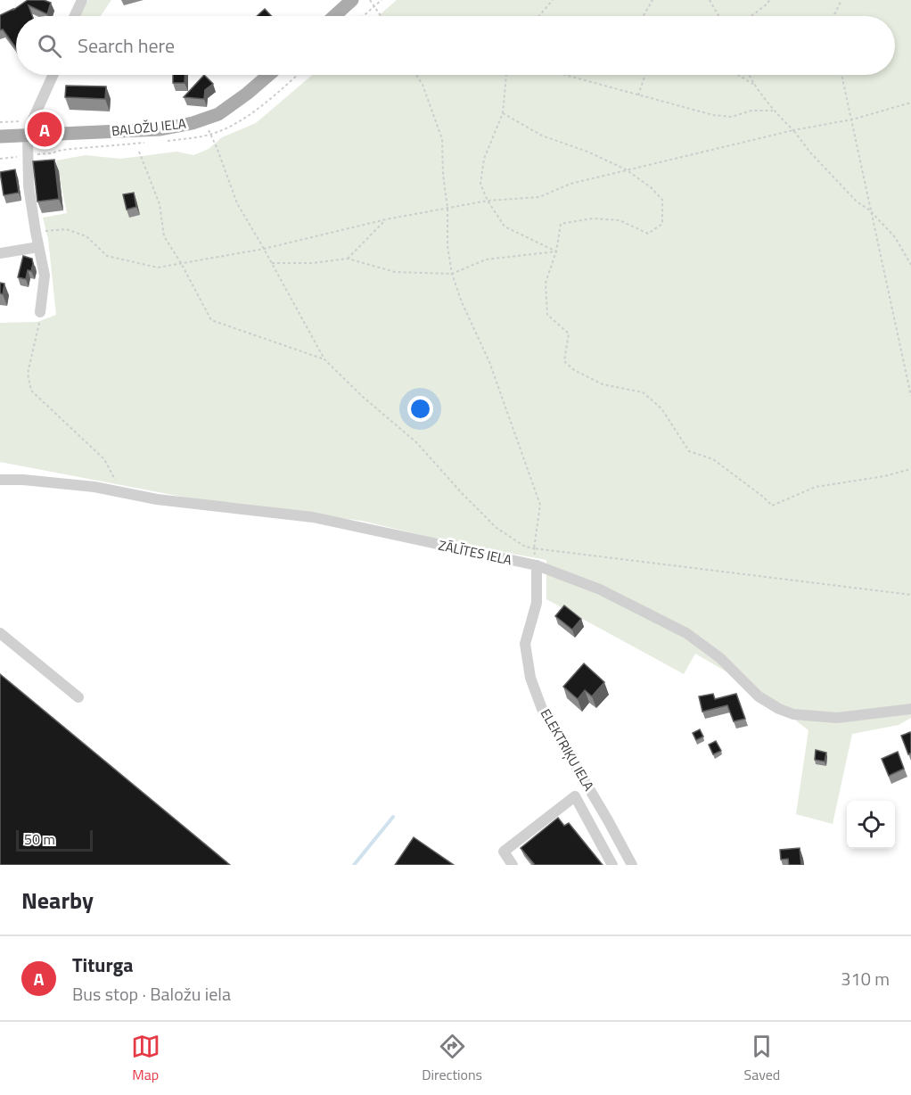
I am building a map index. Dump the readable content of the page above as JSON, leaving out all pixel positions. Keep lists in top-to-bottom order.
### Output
{
  "streets": {
    "main road": ["BALOŽU IELA"],
    "street": ["ZĀLĪTES IELA", "ELEKTRIĶU IELA"]
  },
  "crossings": [
    ["ZĀLĪTES IELA", "ELEKTRIĶU IELA"]
  ],
  "scale_bar": "50 m",
  "page": {
    "search": "Search here",
    "pins": "A",
    "scale": "50 m",
    "heading": "Nearby",
    "list": [
      {
        "mark": "A",
        "name": "Titurga",
        "note": "Bus stop · Baložu iela",
        "value": "310 m"
      }
    ],
    "nav": ["Map", "Directions", "Saved"]
  }
}
